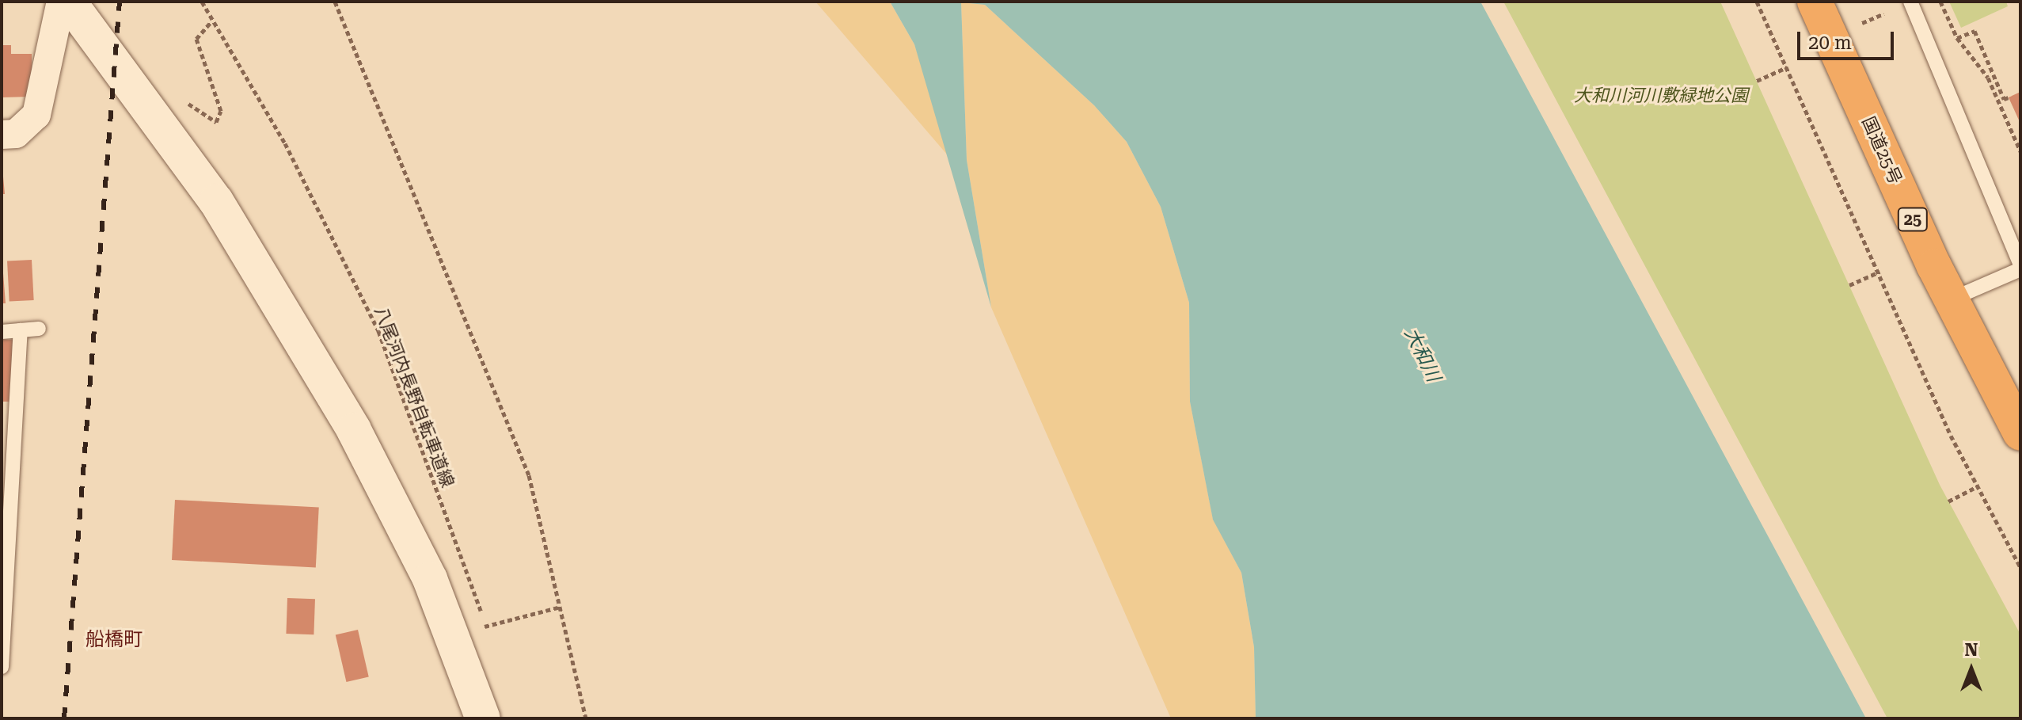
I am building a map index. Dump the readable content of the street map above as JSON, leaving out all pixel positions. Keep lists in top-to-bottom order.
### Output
{
  "streets": {
    "highway": ["国道25号", "25"],
    "path": ["八尾河内長野自転車道線"]
  },
  "districts": ["船橋町"],
  "water": ["大和川"],
  "parks": ["大和川河川敷緑地公園"],
  "scale_bar": "20 m",
  "north": "top"
}
